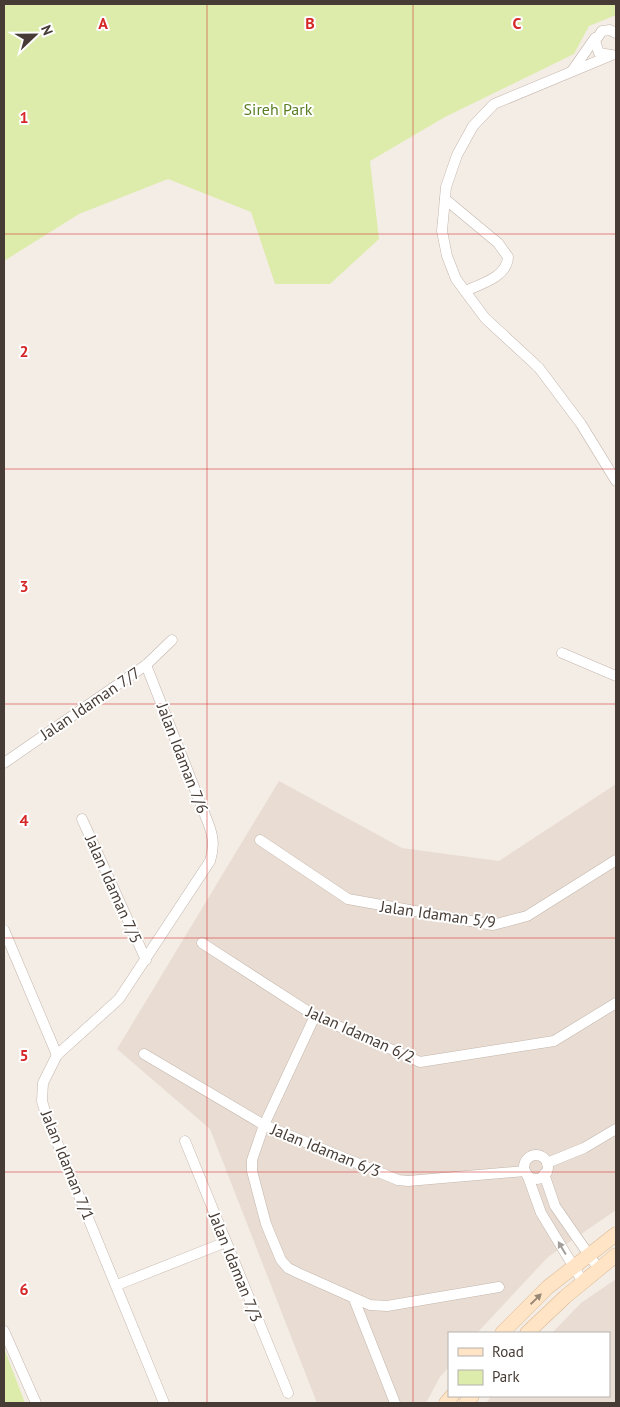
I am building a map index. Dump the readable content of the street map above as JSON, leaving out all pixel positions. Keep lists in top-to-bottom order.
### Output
{
  "streets": {
    "street": [
      "Jalan Idaman 7/7",
      "Jalan Idaman 7/6",
      "Jalan Idaman 7/5",
      "Jalan Idaman 5/9",
      "Jalan Idaman 6/2",
      "Jalan Idaman 6/3",
      "Jalan Idaman 7/1",
      "Jalan Idaman 7/3"
    ]
  },
  "crossings": [
    ["Jalan Idaman 7/7", "Jalan Idaman 7/6"],
    ["Jalan Idaman 7/6", "Jalan Idaman 7/1"],
    ["Jalan Idaman 7/5", "Jalan Idaman 7/1"]
  ],
  "parks": ["Sireh Park"],
  "legend": ["Road", "Park"],
  "north": "right",
  "grid": {
    "columns": ["A", "B", "C"],
    "rows": [
      "1",
      "2",
      "3",
      "4",
      "5",
      "6"
    ]
  }
}
